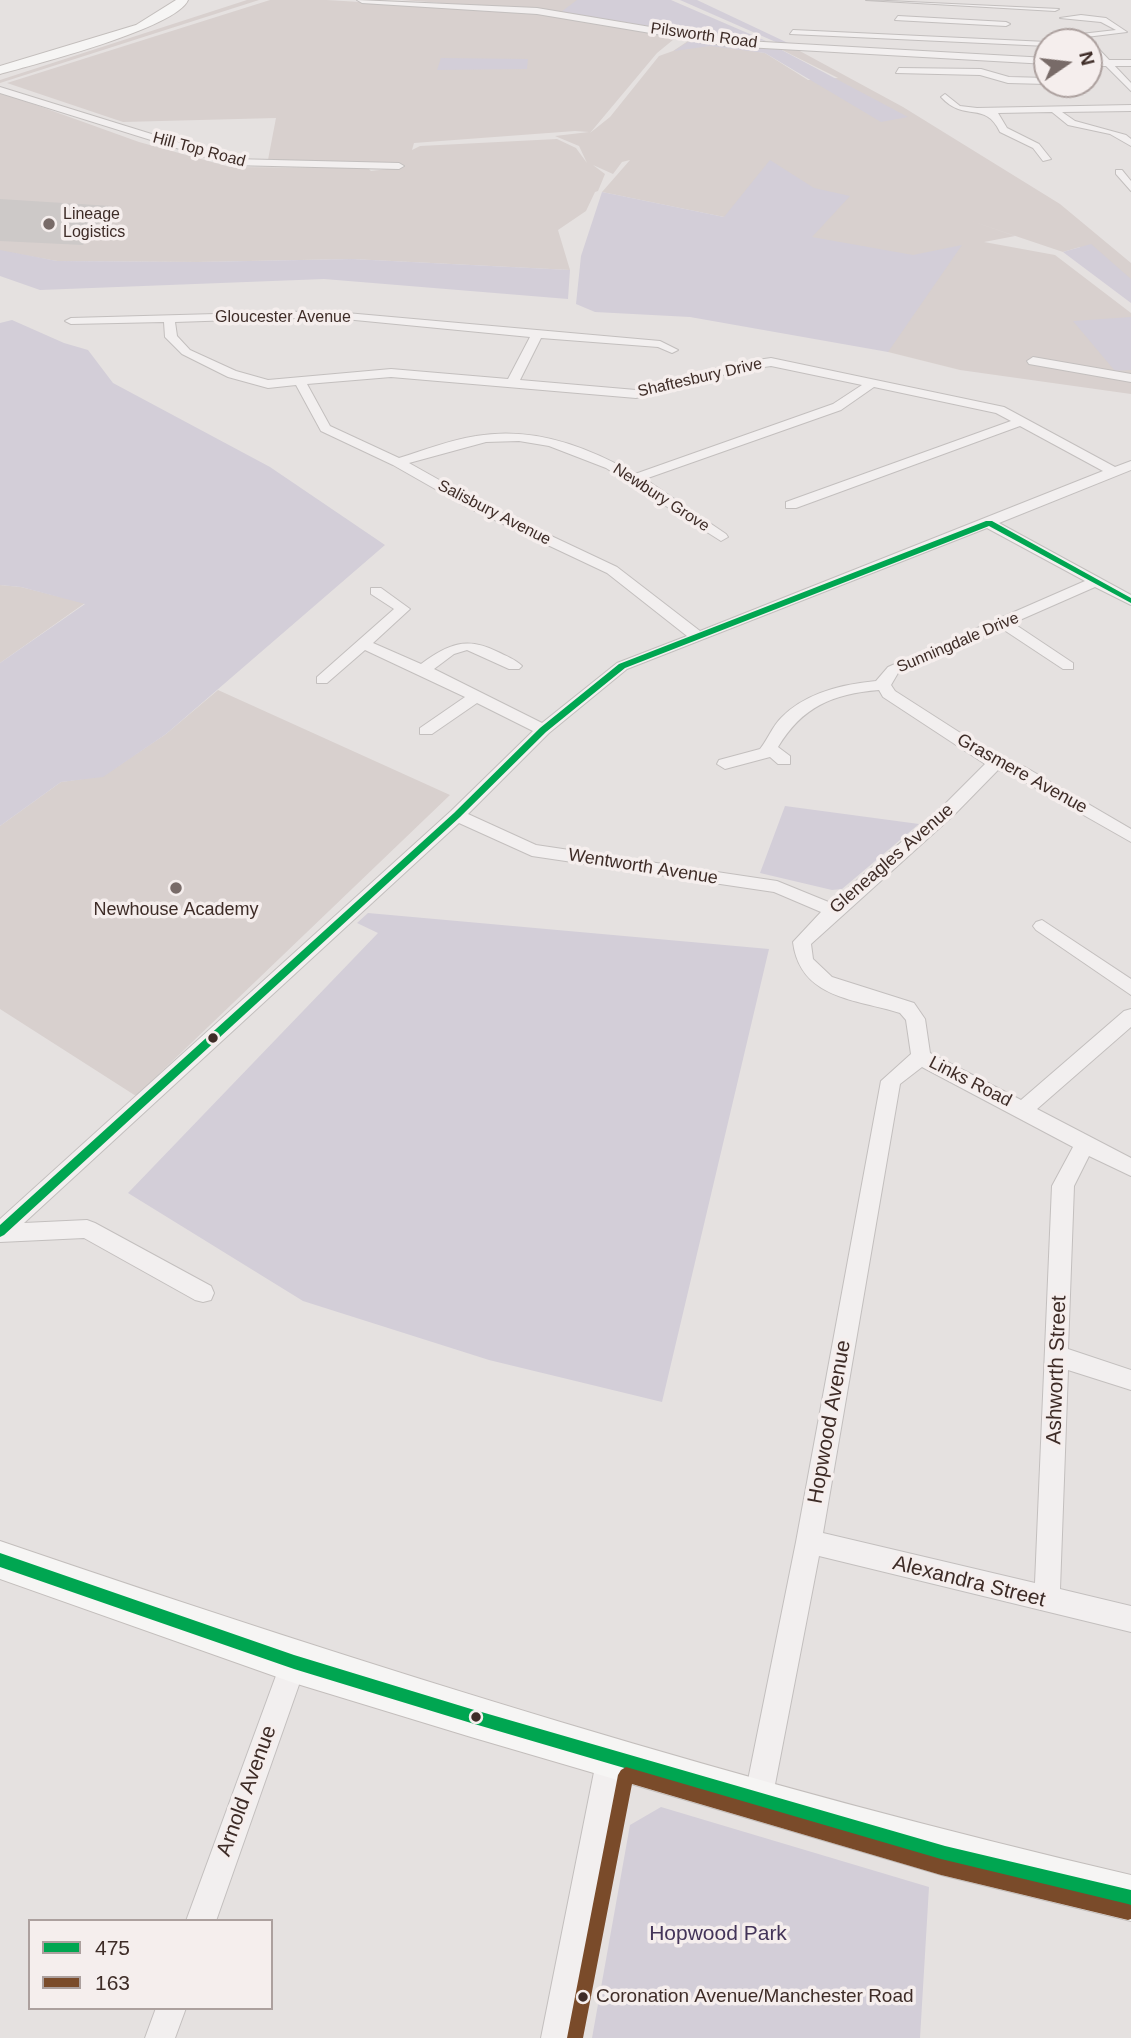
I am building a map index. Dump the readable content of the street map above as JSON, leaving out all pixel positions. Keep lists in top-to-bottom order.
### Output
{
  "streets": {
    "street": [
      "Pilsworth Road",
      "Hill Top Road",
      "Gloucester Avenue",
      "Shaftesbury Drive",
      "Newbury Grove",
      "Salisbury Avenue",
      "Sunningdale Drive",
      "Grasmere Avenue",
      "Gleneagles Avenue",
      "Wentworth Avenue",
      "Links Road",
      "Ashworth Street",
      "Hopwood Avenue",
      "Alexandra Street",
      "Arnold Avenue"
    ]
  },
  "crossings": [
    ["Gloucester Avenue", "Shaftesbury Drive"],
    ["Shaftesbury Drive", "Salisbury Avenue"],
    ["Newbury Grove", "Salisbury Avenue"],
    ["Sunningdale Drive", "Grasmere Avenue"],
    ["Grasmere Avenue", "Gleneagles Avenue"],
    ["Gleneagles Avenue", "Wentworth Avenue"],
    ["Gleneagles Avenue", "Links Road"],
    ["Links Road", "Ashworth Street"],
    ["Links Road", "Hopwood Avenue"],
    ["Ashworth Street", "Alexandra Street"],
    ["Hopwood Avenue", "Alexandra Street"]
  ],
  "parks": ["Hopwood Park"],
  "places": ["Lineage Logistics", "Newhouse Academy", "Coronation Avenue/Manchester Road"],
  "lines": ["transit line 475", "transit line 163"],
  "legend": ["475", "163"],
  "north": "right"
}
